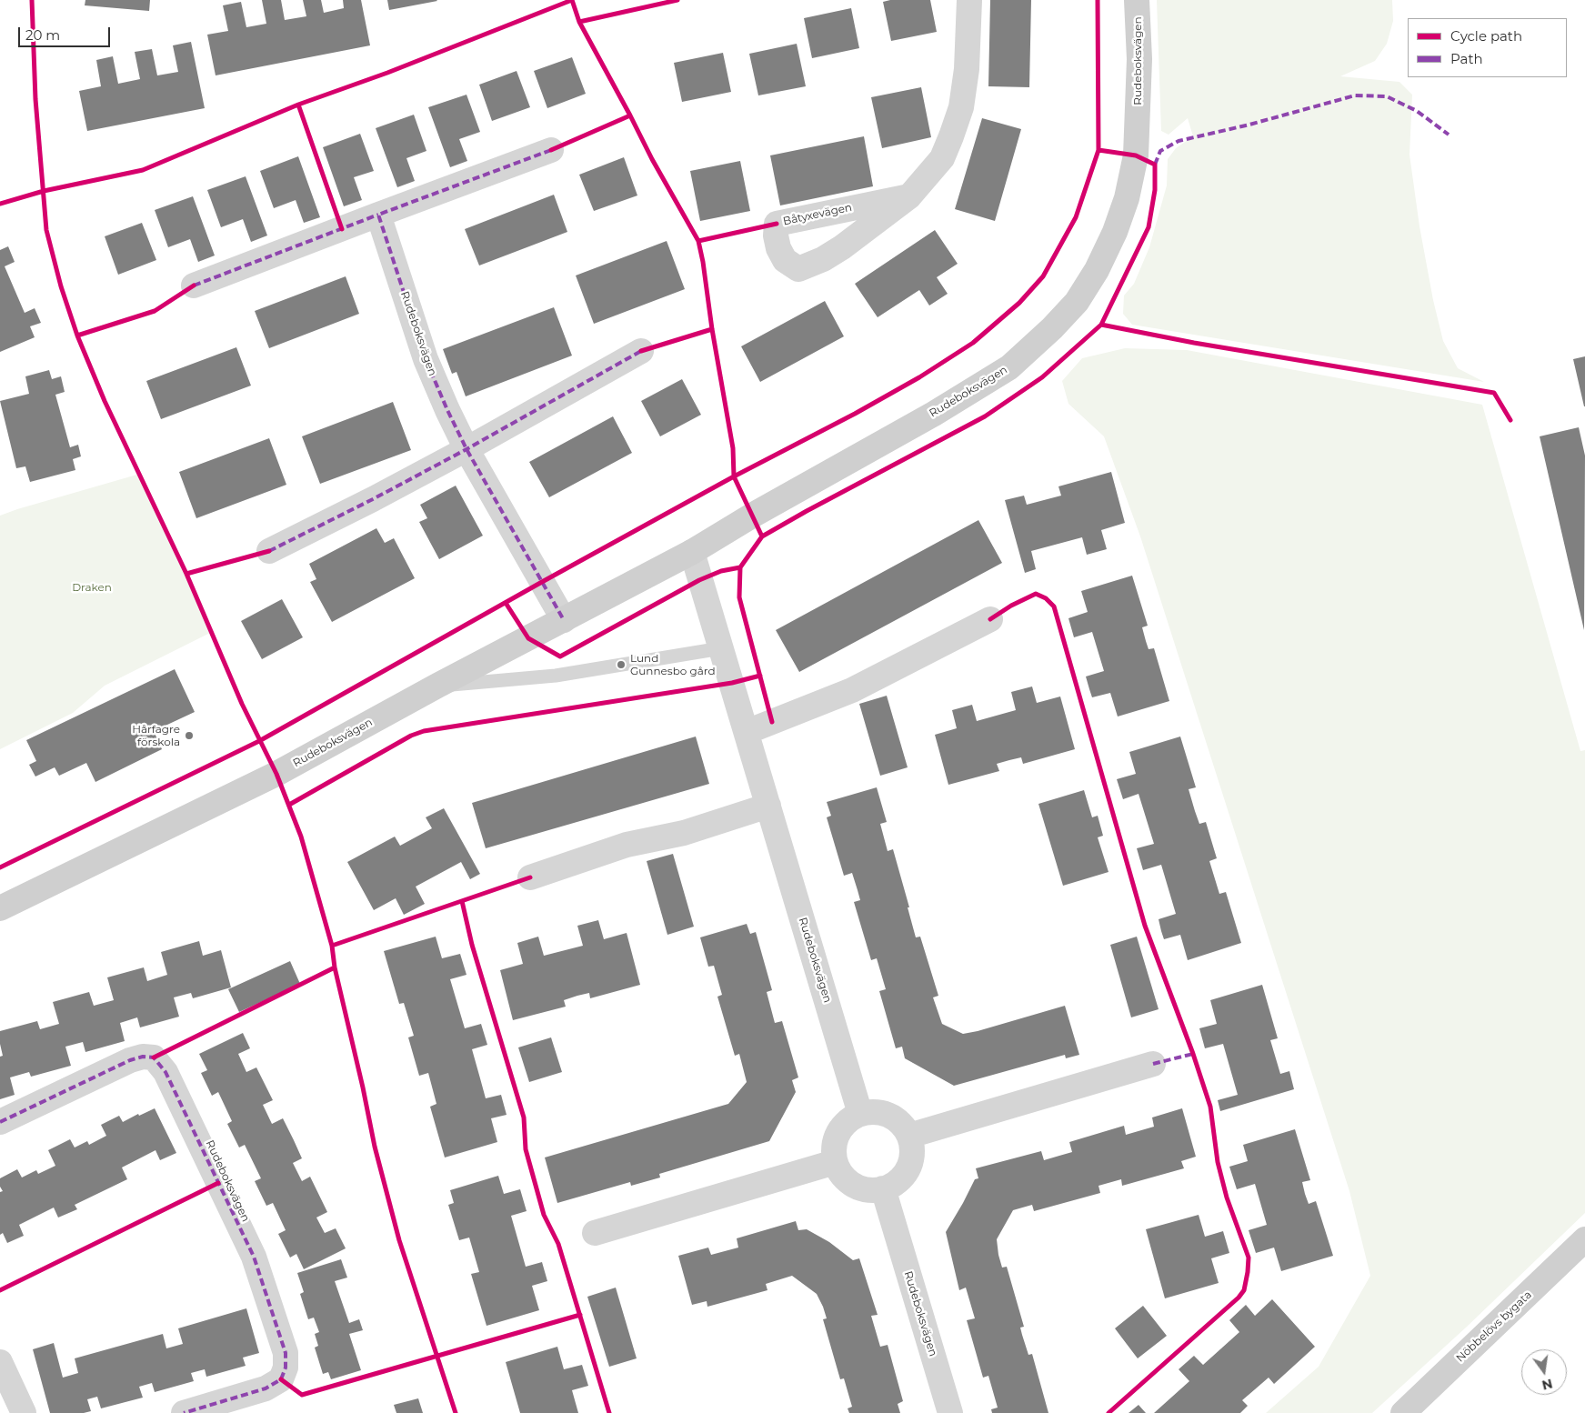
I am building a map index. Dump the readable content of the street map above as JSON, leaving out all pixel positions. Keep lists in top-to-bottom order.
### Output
{
  "streets": {
    "street": ["Rudeboksvägen", "Båtyxevägen", "Nöbbelövs bygata"]
  },
  "parks": ["Draken"],
  "places": ["Lund Gunnesbo gård", "Hårfagre förskola"],
  "legend": ["Cycle path", "Path"],
  "scale_bar": "20 m",
  "north": "bottom"
}
